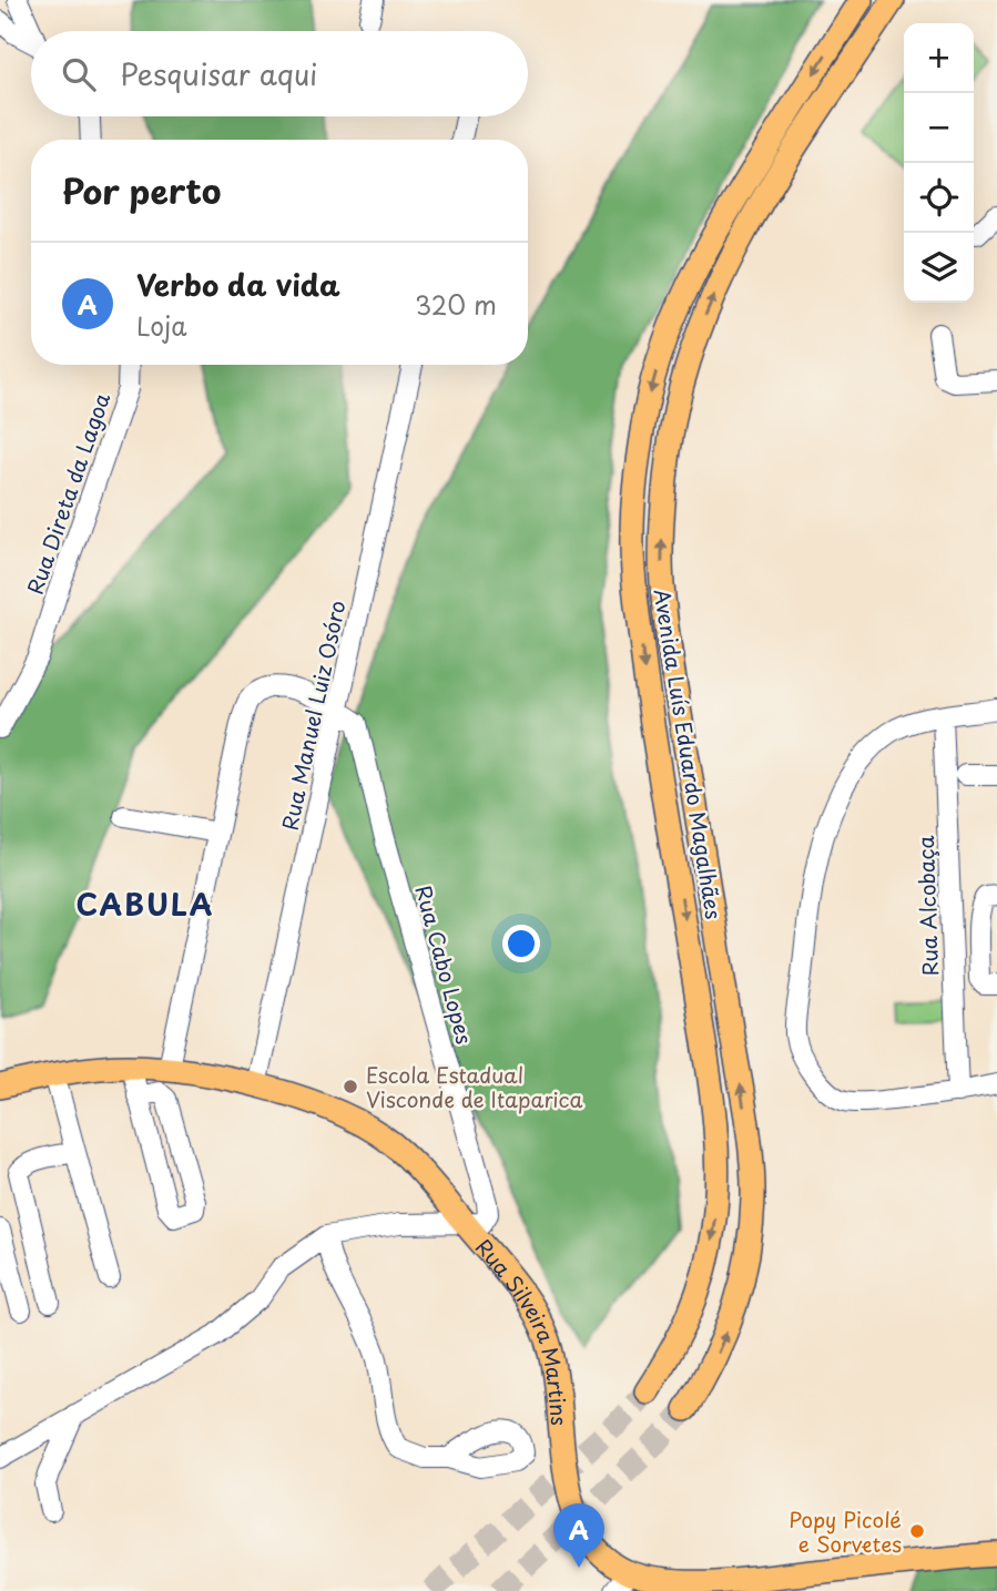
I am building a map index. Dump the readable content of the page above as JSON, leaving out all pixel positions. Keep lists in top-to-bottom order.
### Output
{
  "streets": {
    "main road": ["Avenida Luís Eduardo Magalhães", "Rua Silveira Martins"],
    "street": [
      "Rua Direta da Lagoa",
      "Rua Manuel Luiz Osóro",
      "Rua Alcobaça",
      "Rua Cabo Lopes"
    ]
  },
  "crossings": [
    ["Rua Manuel Luiz Osóro", "Rua Cabo Lopes"],
    ["Rua Manuel Luiz Osóro", "Rua Silveira Martins"],
    ["Rua Cabo Lopes", "Rua Silveira Martins"]
  ],
  "districts": ["CABULA"],
  "places": ["Escola Estadual Visconde de Itaparica", "Popy Picolé e Sorvetes"],
  "page": {
    "map_buttons": ["+", "−"],
    "search": "Pesquisar aqui",
    "heading": "Por perto",
    "list": [
      {
        "mark": "A",
        "name": "Verbo da vida",
        "note": "Loja",
        "value": "320 m"
      }
    ],
    "pins": "A"
  }
}
